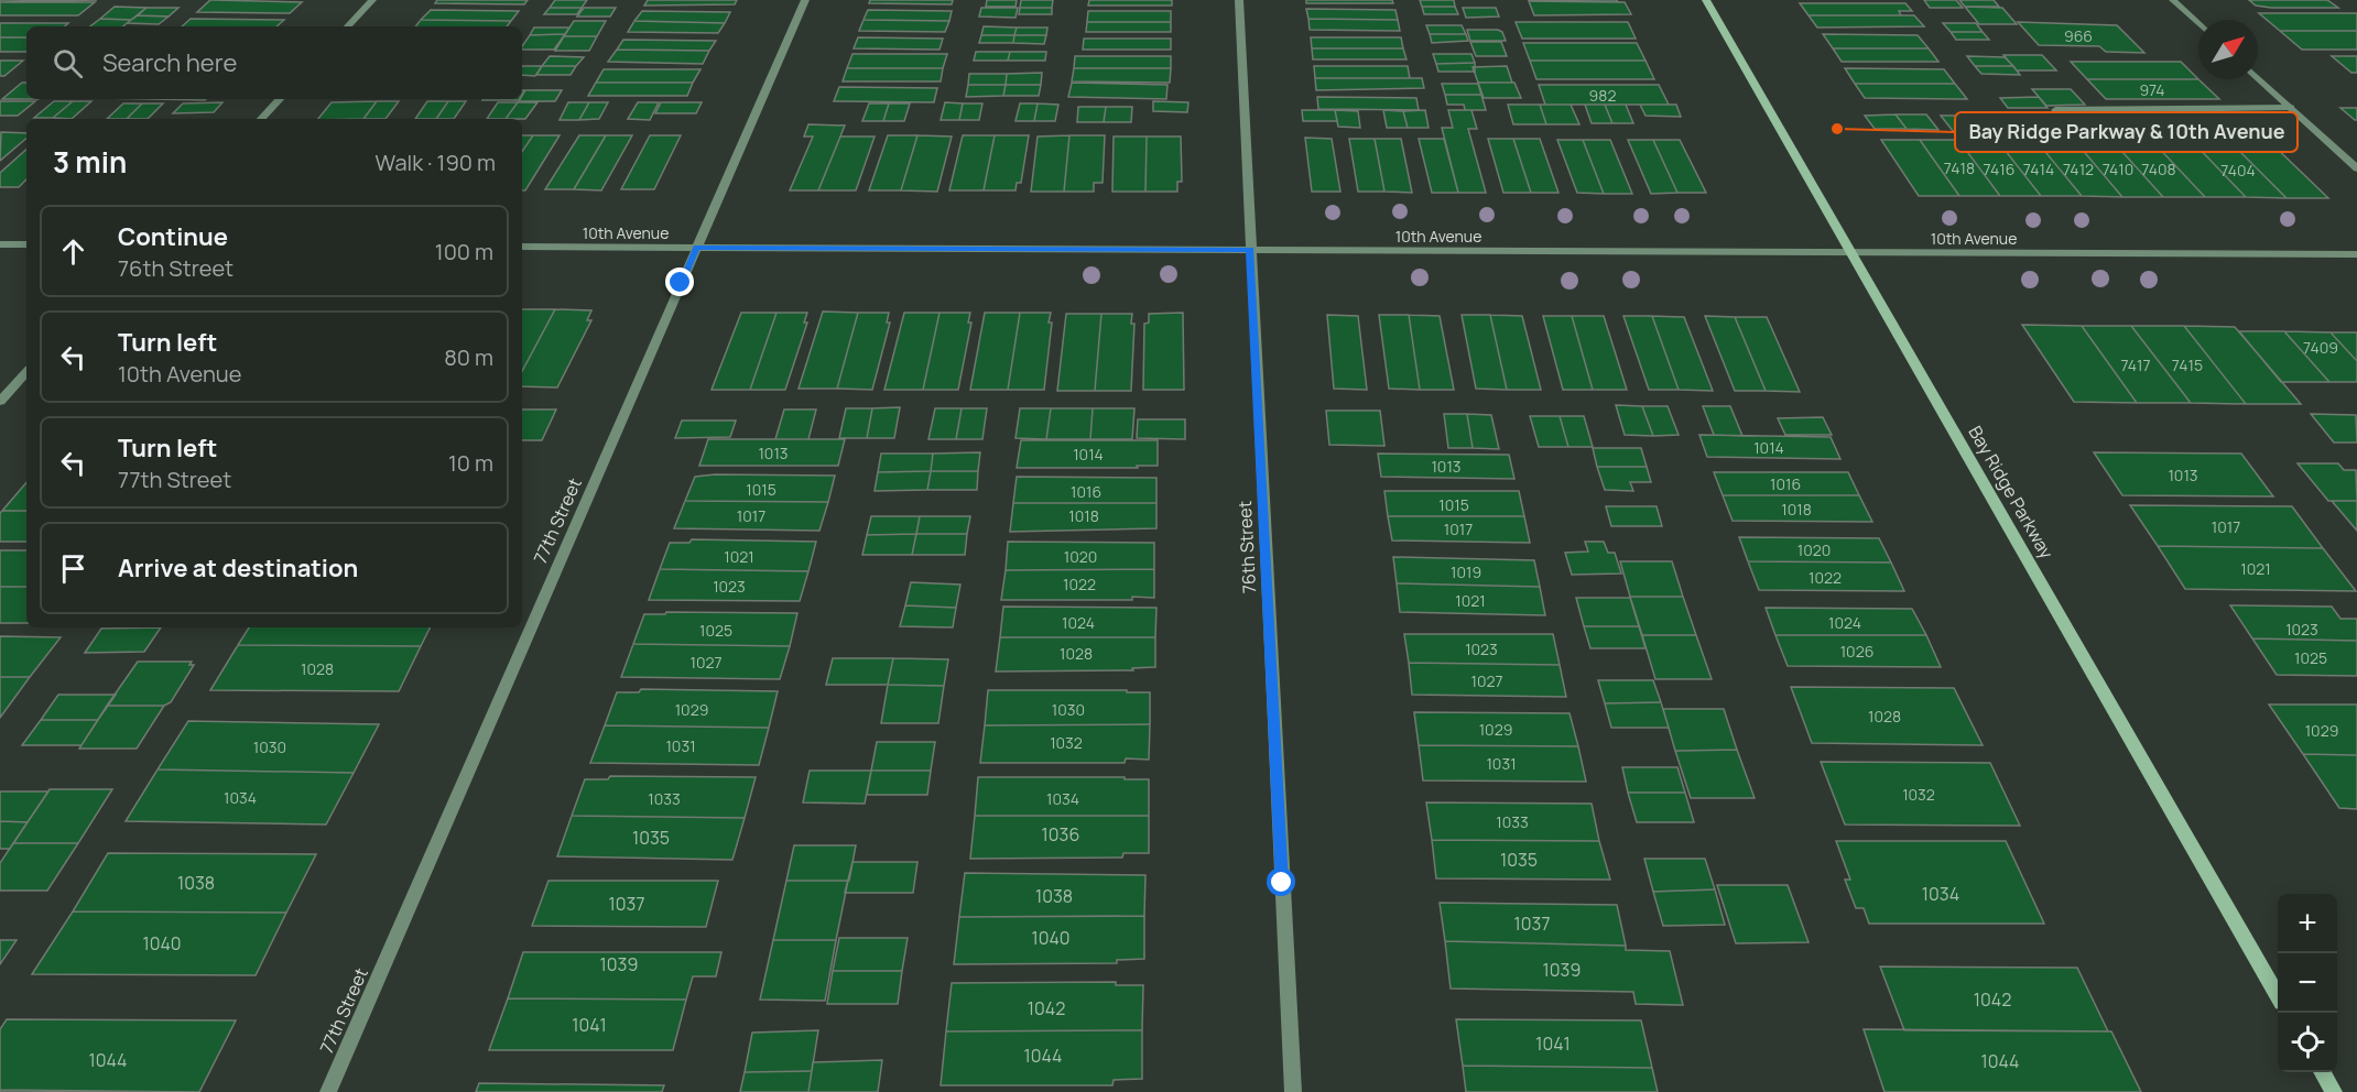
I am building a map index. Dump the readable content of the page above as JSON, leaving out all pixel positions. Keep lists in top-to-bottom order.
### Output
{
  "streets": {
    "main road": ["Bay Ridge Parkway"],
    "street": ["10th Avenue", "77th Street", "76th Street"]
  },
  "crossings": [
    ["10th Avenue", "Bay Ridge Parkway"],
    ["10th Avenue", "77th Street"],
    ["10th Avenue", "76th Street"]
  ],
  "places": ["Bay Ridge Parkway & 10th Avenue"],
  "house_numbers": [
    "966",
    "974",
    "982",
    "7418",
    "7416",
    "7414",
    "7412",
    "7410",
    "7408",
    "7404",
    "7409",
    "7417",
    "7415",
    "1014",
    "1013",
    "1014",
    "1013",
    "1013",
    "1016",
    "1015",
    "1016",
    "1015",
    "1018",
    "1017",
    "1018",
    "1017",
    "1017",
    "1020",
    "1021",
    "1020",
    "1021",
    "1019",
    "1022",
    "1022",
    "1023",
    "1021",
    "1024",
    "1024",
    "1023",
    "1025",
    "1023",
    "1026",
    "1028",
    "1025",
    "1027",
    "1028",
    "1027",
    "1029",
    "1030",
    "1028",
    "1029",
    "1029",
    "1032",
    "1031",
    "1030",
    "1031",
    "1032",
    "1034",
    "1033",
    "1034",
    "1033",
    "1036",
    "1035",
    "1035",
    "1038",
    "1034",
    "1038",
    "1037",
    "1037",
    "1040",
    "1040",
    "1039",
    "1039",
    "1042",
    "1042",
    "1041",
    "1041",
    "1044",
    "1044",
    "1044"
  ],
  "north": "top right",
  "page": {
    "search": "Search here",
    "heading": ["3 min", "Walk · 190 m"],
    "list": [
      ["Continue", "76th Street", "100 m"],
      ["Turn left", "10th Avenue", "80 m"],
      ["Turn left", "77th Street", "10 m"],
      "Arrive at destination"
    ],
    "map_buttons": ["+", "−"]
  }
}
